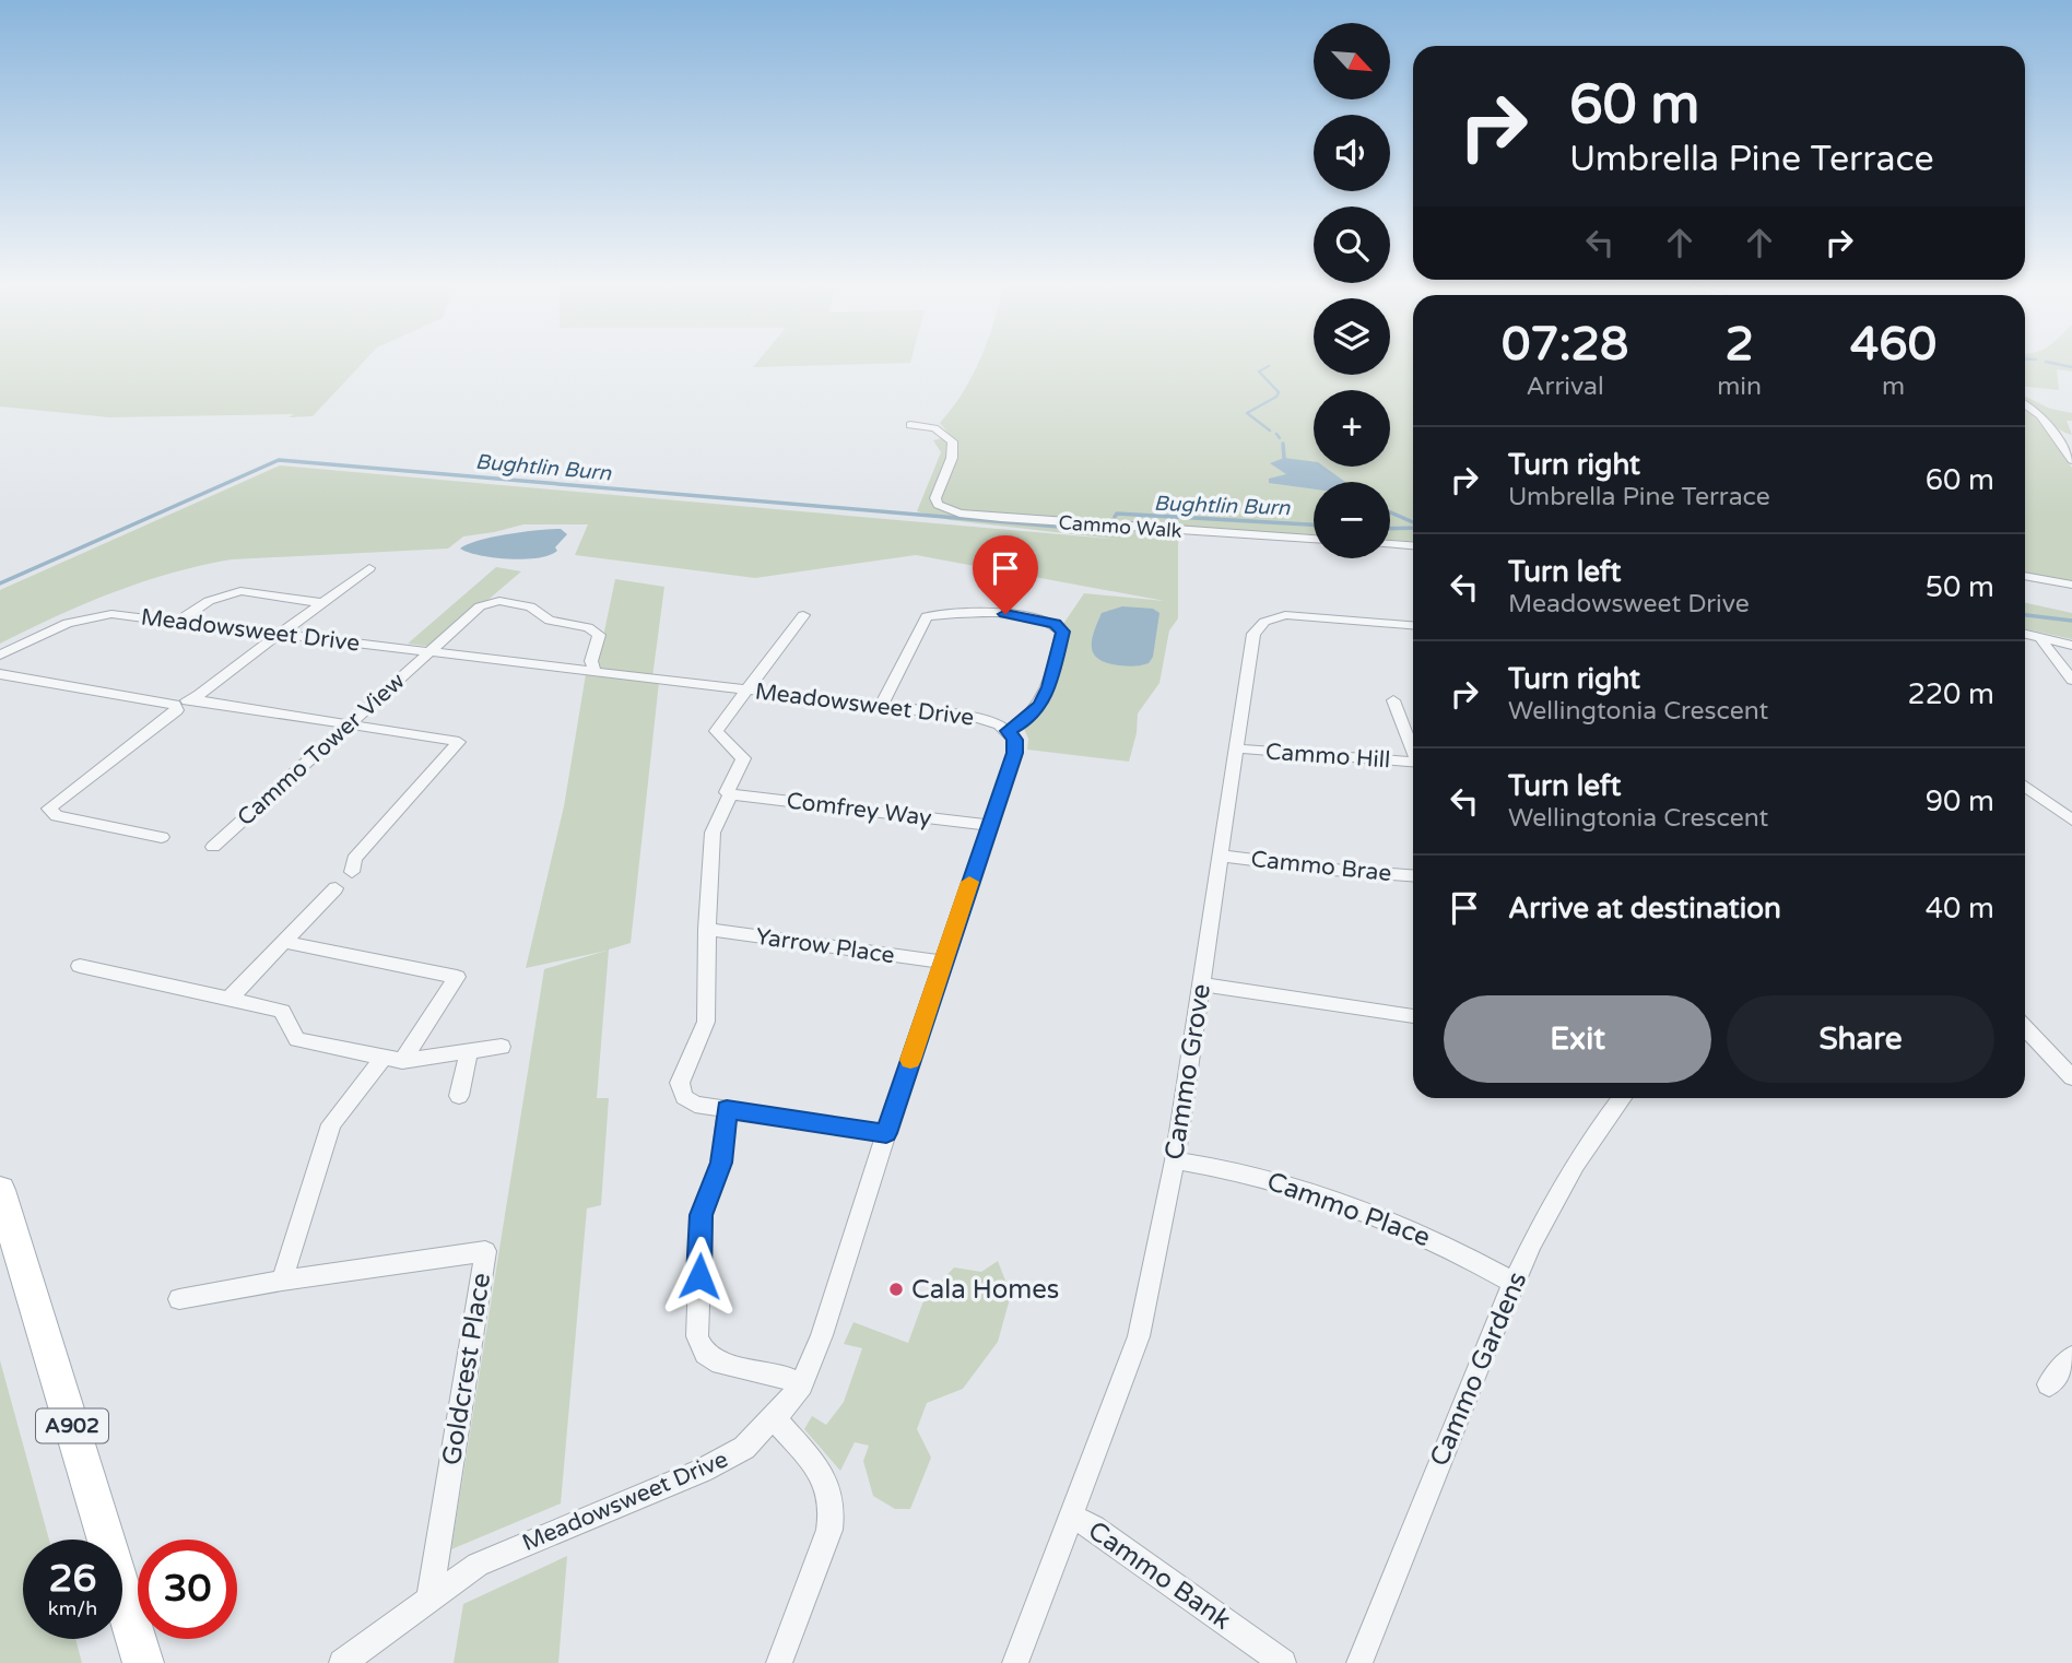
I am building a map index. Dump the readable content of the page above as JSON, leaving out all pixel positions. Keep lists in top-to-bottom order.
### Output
{
  "streets": {
    "main road": ["A902"],
    "street": [
      "Cammo Walk",
      "Meadowsweet Drive",
      "Cammo Tower View",
      "Cammo Hill",
      "Comfrey Way",
      "Cammo Brae",
      "Yarrow Place",
      "Cammo Grove",
      "Cammo Place",
      "Goldcrest Place",
      "Cammo Gardens",
      "Cammo Bank"
    ]
  },
  "crossings": [
    ["Meadowsweet Drive", "Cammo Tower View"],
    ["Meadowsweet Drive", "Comfrey Way"],
    ["Meadowsweet Drive", "Yarrow Place"],
    ["Meadowsweet Drive", "Goldcrest Place"],
    ["Cammo Hill", "Cammo Grove"],
    ["Cammo Brae", "Cammo Grove"],
    ["Cammo Grove", "Cammo Place"],
    ["Cammo Grove", "Cammo Bank"],
    ["Cammo Place", "Cammo Gardens"]
  ],
  "water": ["Bughtlin Burn"],
  "places": ["Cala Homes"],
  "north": "bottom right",
  "page": {
    "map_buttons": ["+", "−"],
    "turn": ["60 m", "Umbrella Pine Terrace"],
    "eta": [
      "07:28",
      "Arrival",
      "2",
      "min",
      "460",
      "m"
    ],
    "list": [
      {
        "name": "Turn right",
        "note": "Umbrella Pine Terrace",
        "value": "60 m"
      },
      {
        "name": "Turn left",
        "note": "Meadowsweet Drive",
        "value": "50 m"
      },
      {
        "name": "Turn right",
        "note": "Wellingtonia Crescent",
        "value": "220 m"
      },
      {
        "name": "Turn left",
        "note": "Wellingtonia Crescent",
        "value": "90 m"
      },
      {
        "name": "Arrive at destination",
        "value": "40 m"
      }
    ],
    "buttons": ["Exit", "Share"],
    "speed": "26 km/h",
    "limit": "30"
  }
}
